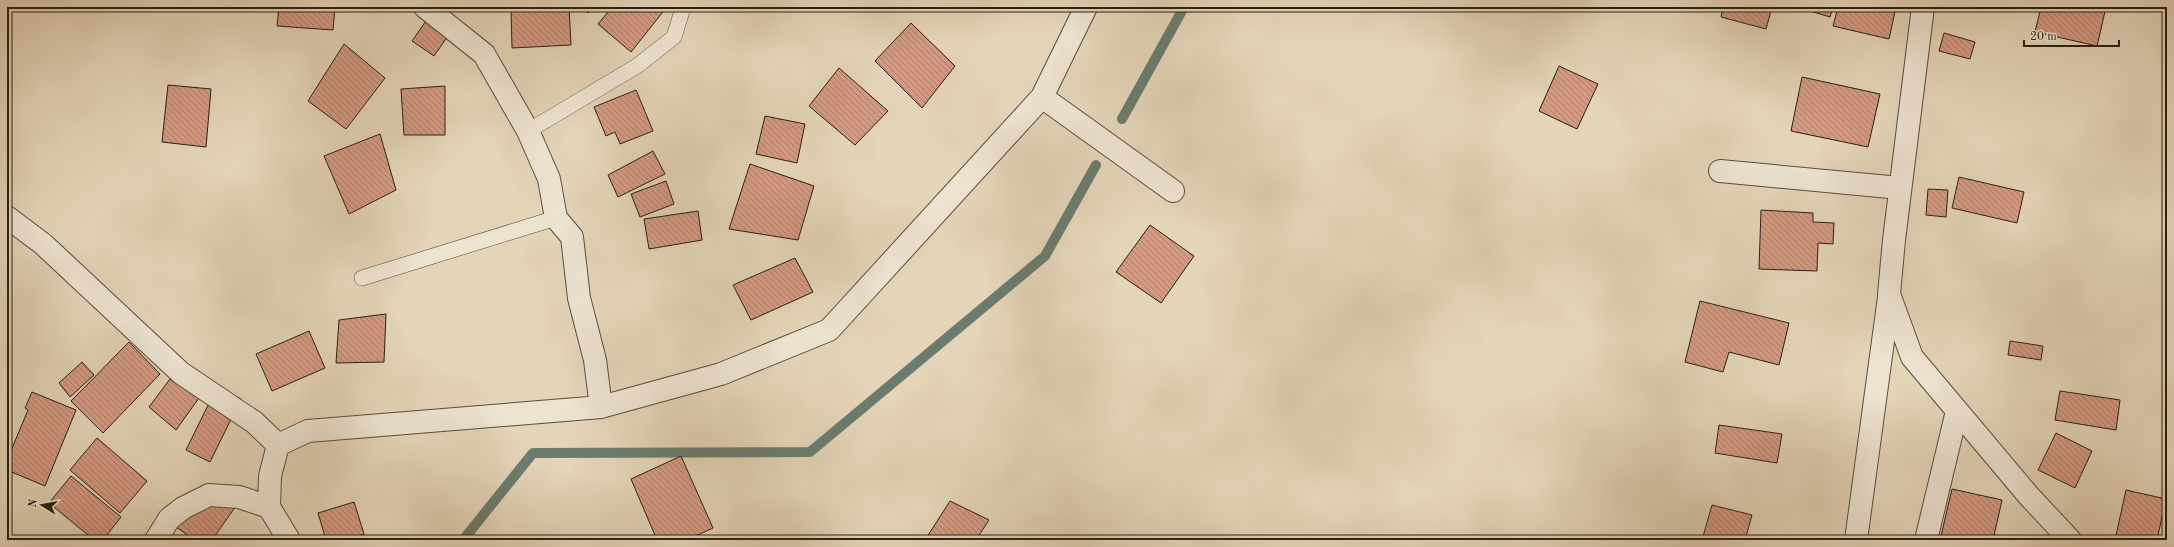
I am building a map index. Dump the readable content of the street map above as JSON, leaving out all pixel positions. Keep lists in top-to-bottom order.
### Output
{
  "scale_bar": "20 m",
  "north": "left"
}
